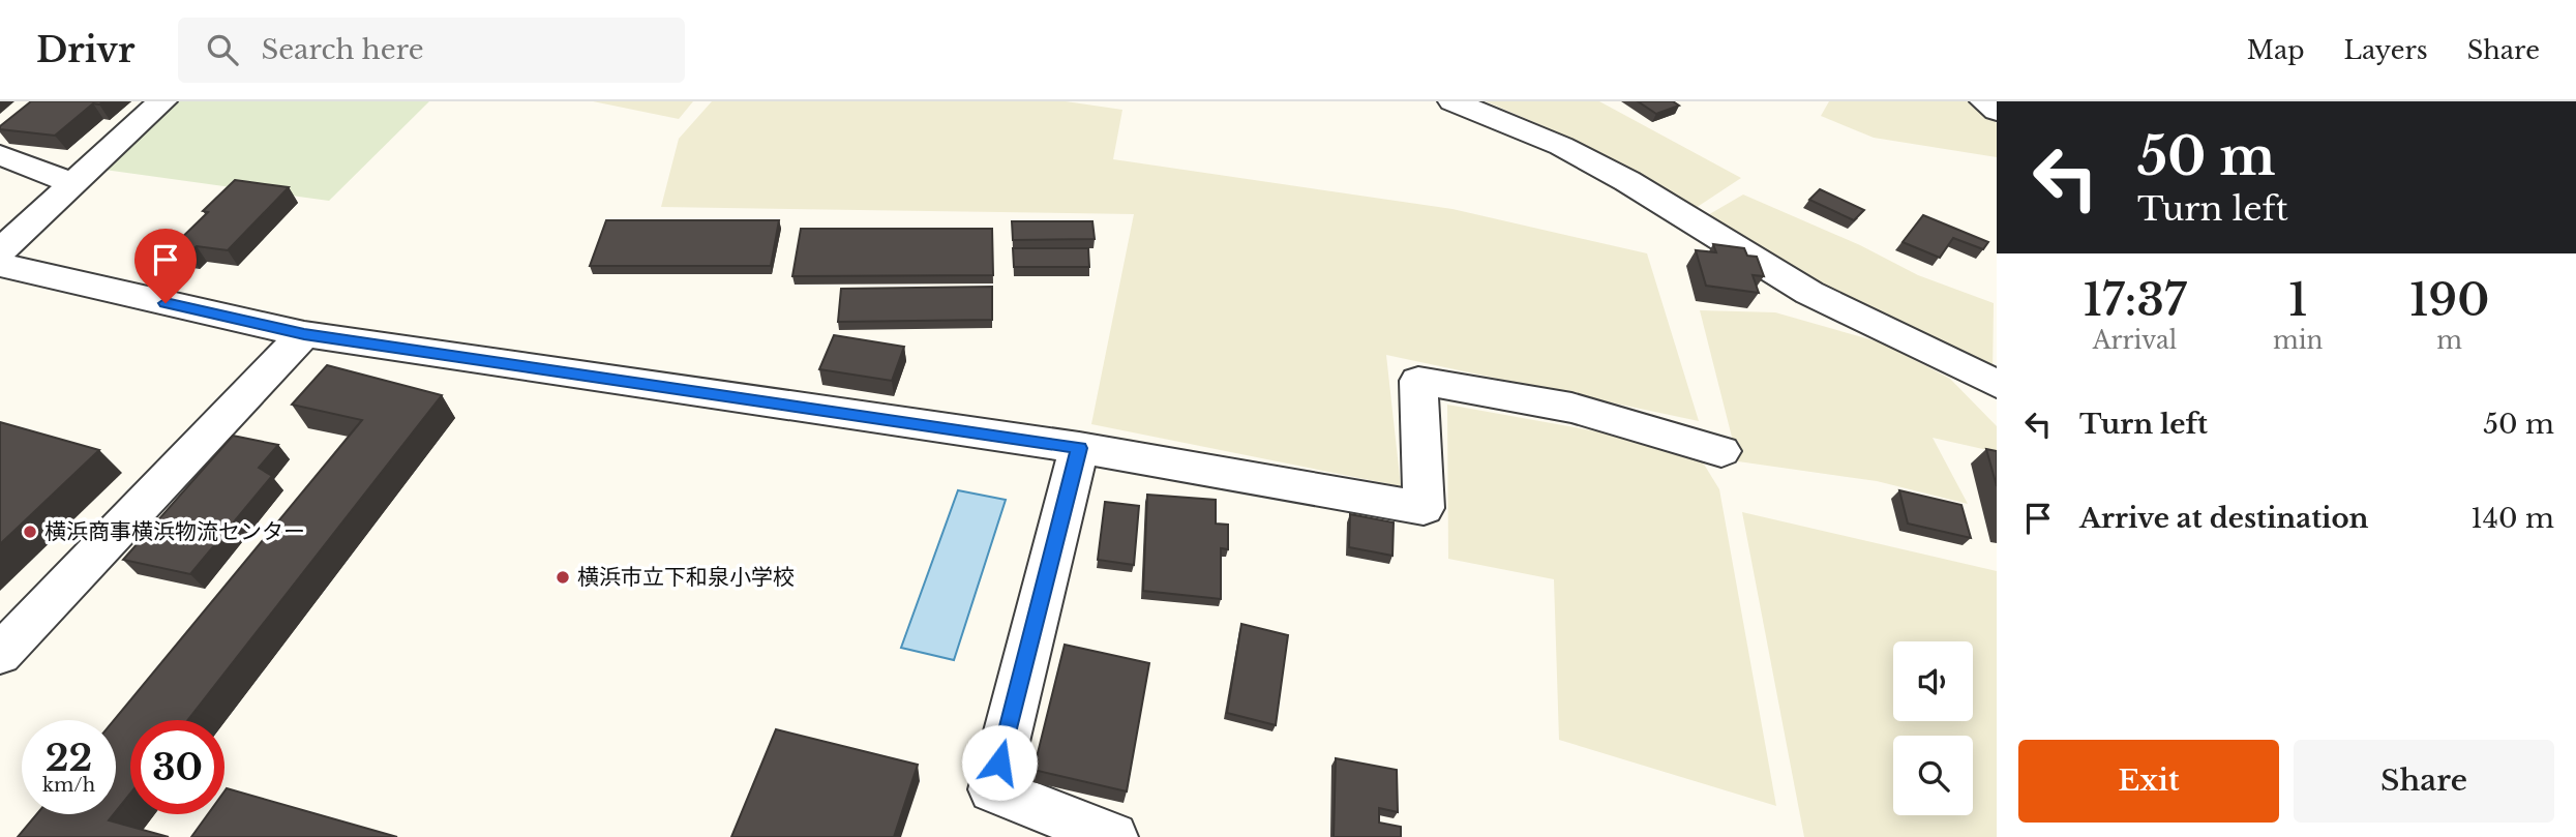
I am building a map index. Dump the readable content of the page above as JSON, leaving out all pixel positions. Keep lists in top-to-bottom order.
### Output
{
  "places": ["横浜商事横浜物流センター", "横浜市立下和泉小学校"],
  "page": {
    "header": "Drivr",
    "search": "Search here",
    "nav": ["Map", "Layers", "Share"],
    "turn": ["50 m", "Turn left"],
    "eta": [
      "17:37",
      "Arrival",
      "1",
      "min",
      "190",
      "m"
    ],
    "list": [
      {
        "name": "Turn left",
        "value": "50 m"
      },
      {
        "name": "Arrive at destination",
        "value": "140 m"
      }
    ],
    "speed": "22 km/h",
    "limit": "30",
    "buttons": ["Exit", "Share"]
  }
}
